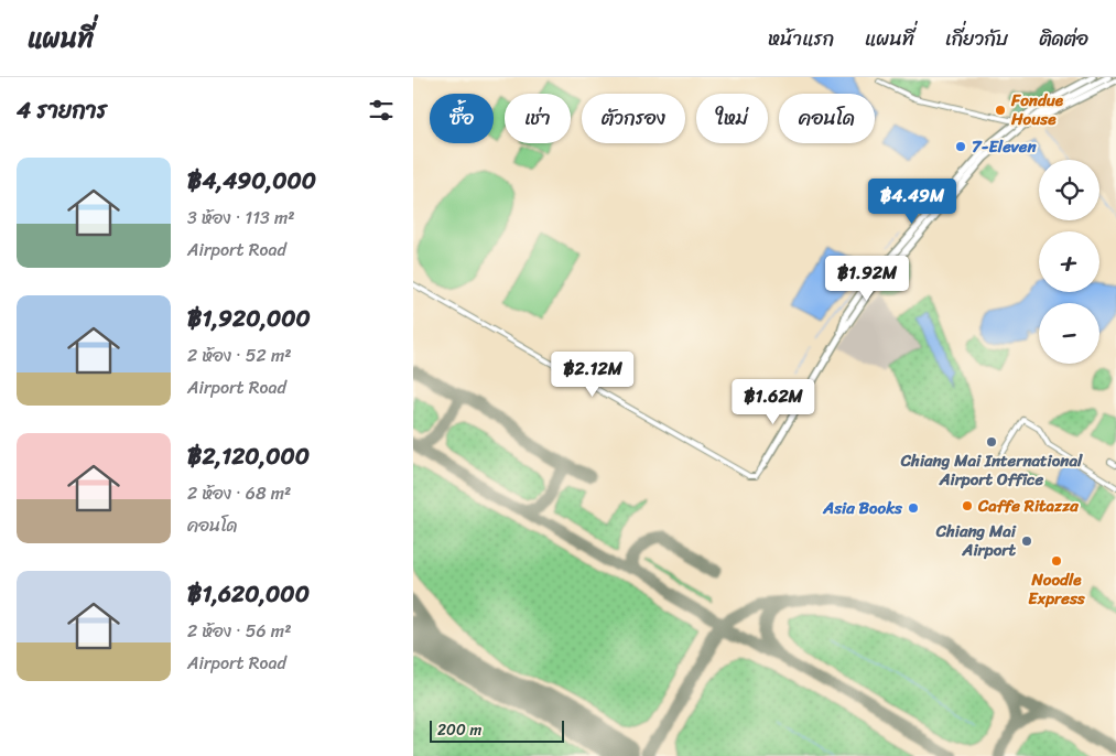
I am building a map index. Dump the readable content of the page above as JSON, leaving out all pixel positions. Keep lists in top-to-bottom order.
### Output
{
  "places": [
    "Fondue House",
    "7-Eleven",
    "Chiang Mai International Airport Office",
    "Caffe Ritazza",
    "Asia Books",
    "Chiang Mai Airport",
    "Noodle Express"
  ],
  "scale_bar": "200 m",
  "page": {
    "header": "แผนที่",
    "nav": [
      "หน้าแรก",
      "แผนที่",
      "เกี่ยวกับ",
      "ติดต่อ"
    ],
    "heading": "4 รายการ",
    "chip": [
      "ซื้อ",
      "เช่า",
      "ตัวกรอง",
      "ใหม่",
      "คอนโด"
    ],
    "list": [
      {
        "name": "฿4,490,000",
        "note": "3 ห้อง · 113 m² · Airport Road"
      },
      {
        "name": "฿1,920,000",
        "note": "2 ห้อง · 52 m² · Airport Road"
      },
      {
        "name": "฿2,120,000",
        "note": "2 ห้อง · 68 m² · คอนโด"
      },
      {
        "name": "฿1,620,000",
        "note": "2 ห้อง · 56 m² · Airport Road"
      }
    ],
    "map_buttons": ["+", "−"],
    "price": [
      "฿4.49M",
      "฿1.92M",
      "฿2.12M",
      "฿1.62M"
    ],
    "scale": "200 m"
  }
}
